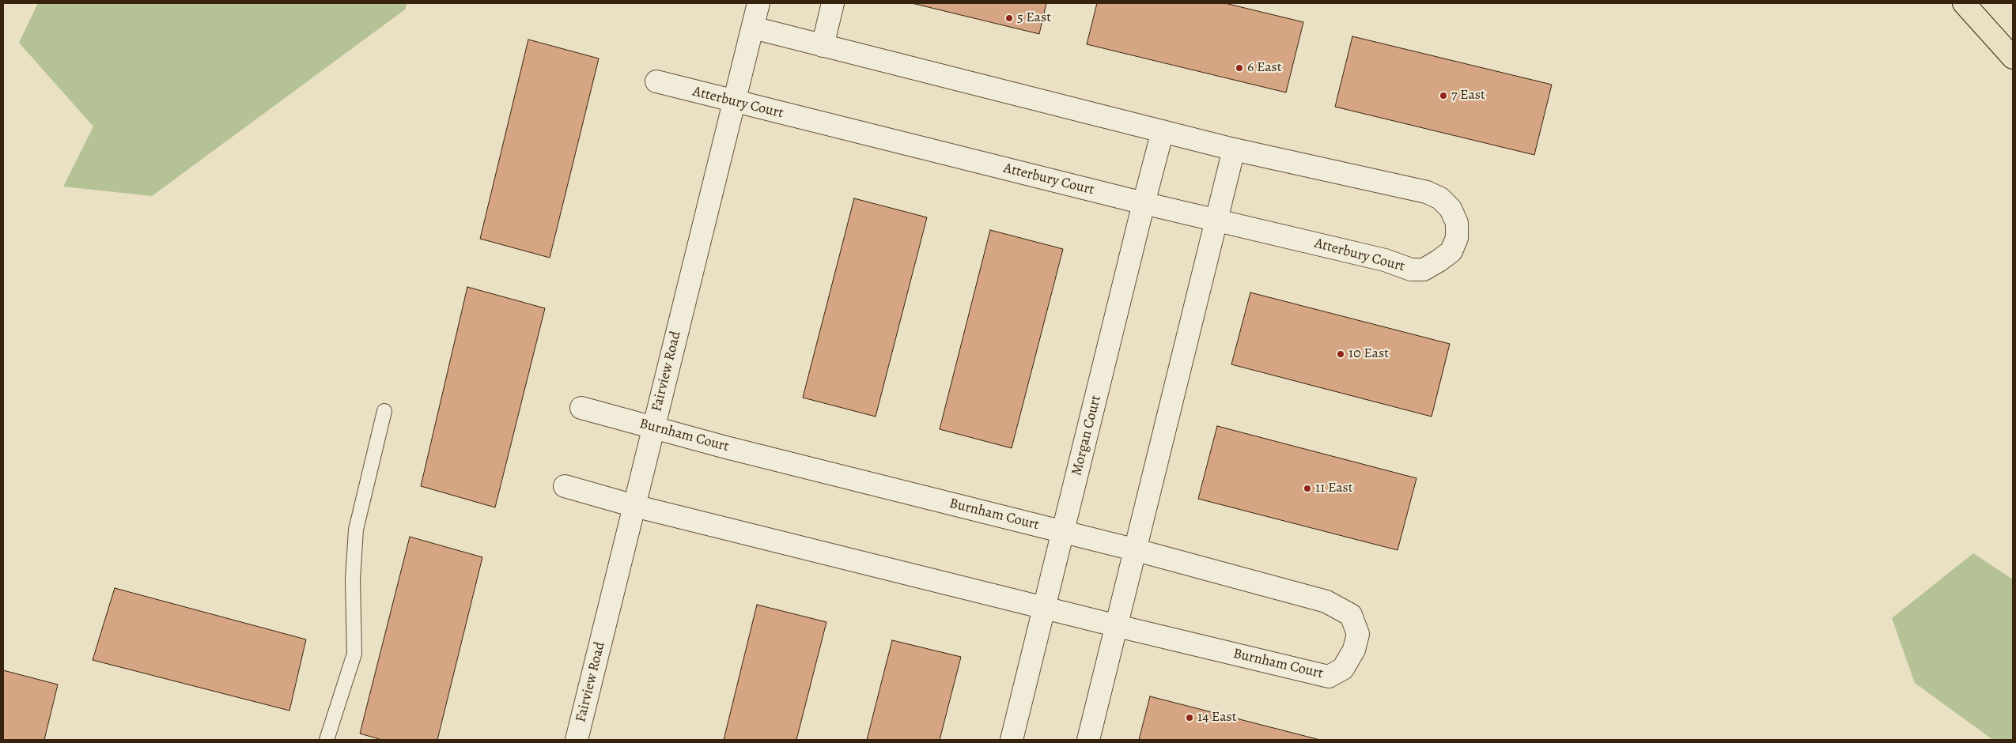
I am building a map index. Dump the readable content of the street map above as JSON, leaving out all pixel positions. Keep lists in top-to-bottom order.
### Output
{
  "streets": {
    "street": [
      "Atterbury Court",
      "Fairview Road",
      "Burnham Court",
      "Morgan Court"
    ]
  },
  "crossings": [
    ["Atterbury Court", "Fairview Road"],
    ["Atterbury Court", "Morgan Court"],
    ["Fairview Road", "Burnham Court"],
    ["Burnham Court", "Morgan Court"]
  ],
  "places": [
    "5 East",
    "6 East",
    "7 East",
    "10 East",
    "11 East",
    "14 East"
  ]
}
